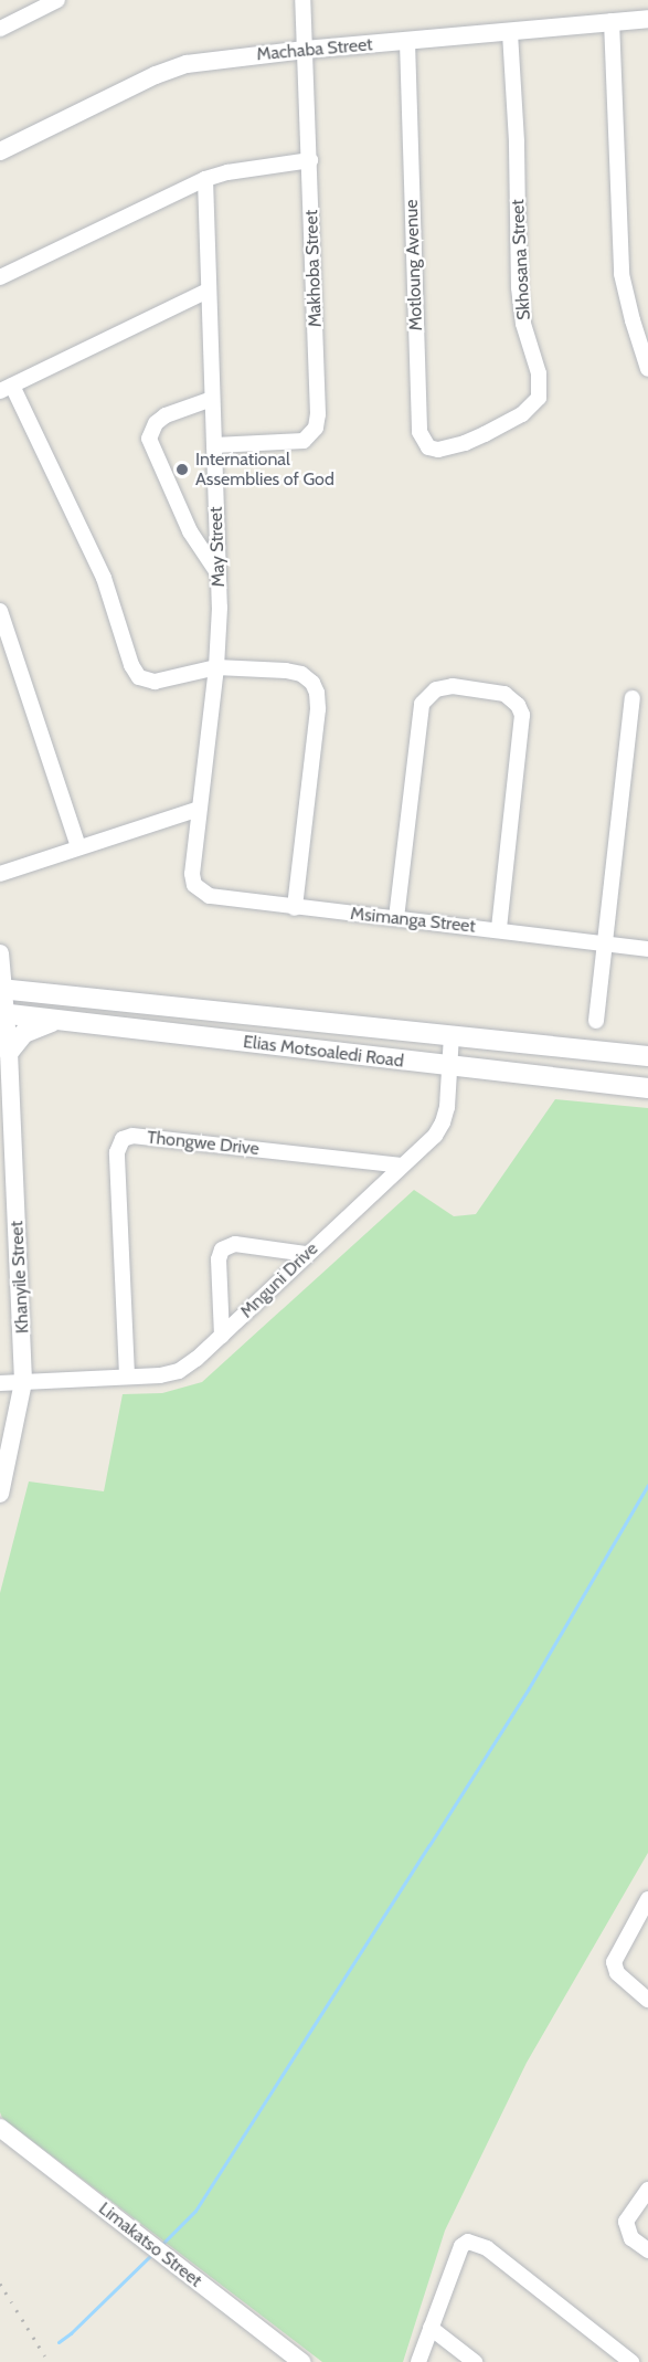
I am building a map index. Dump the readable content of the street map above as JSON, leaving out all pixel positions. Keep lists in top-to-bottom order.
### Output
{
  "streets": {
    "main road": ["Elias Motsoaledi Road"],
    "street": [
      "Machaba Street",
      "Skhosana Street",
      "Motloung Avenue",
      "Makhoba Street",
      "May Street",
      "Msimanga Street",
      "Thongwe Drive",
      "Khanyile Street",
      "Mnguni Drive",
      "Limakatso Street"
    ]
  },
  "crossings": [
    ["Machaba Street", "Skhosana Street"],
    ["Machaba Street", "Motloung Avenue"],
    ["Machaba Street", "Makhoba Street"],
    ["Skhosana Street", "Motloung Avenue"],
    ["Makhoba Street", "May Street"],
    ["May Street", "Msimanga Street"],
    ["Elias Motsoaledi Road", "Khanyile Street"],
    ["Elias Motsoaledi Road", "Mnguni Drive"],
    ["Thongwe Drive", "Mnguni Drive"],
    ["Khanyile Street", "Mnguni Drive"]
  ],
  "places": ["International Assemblies of God"]
}
